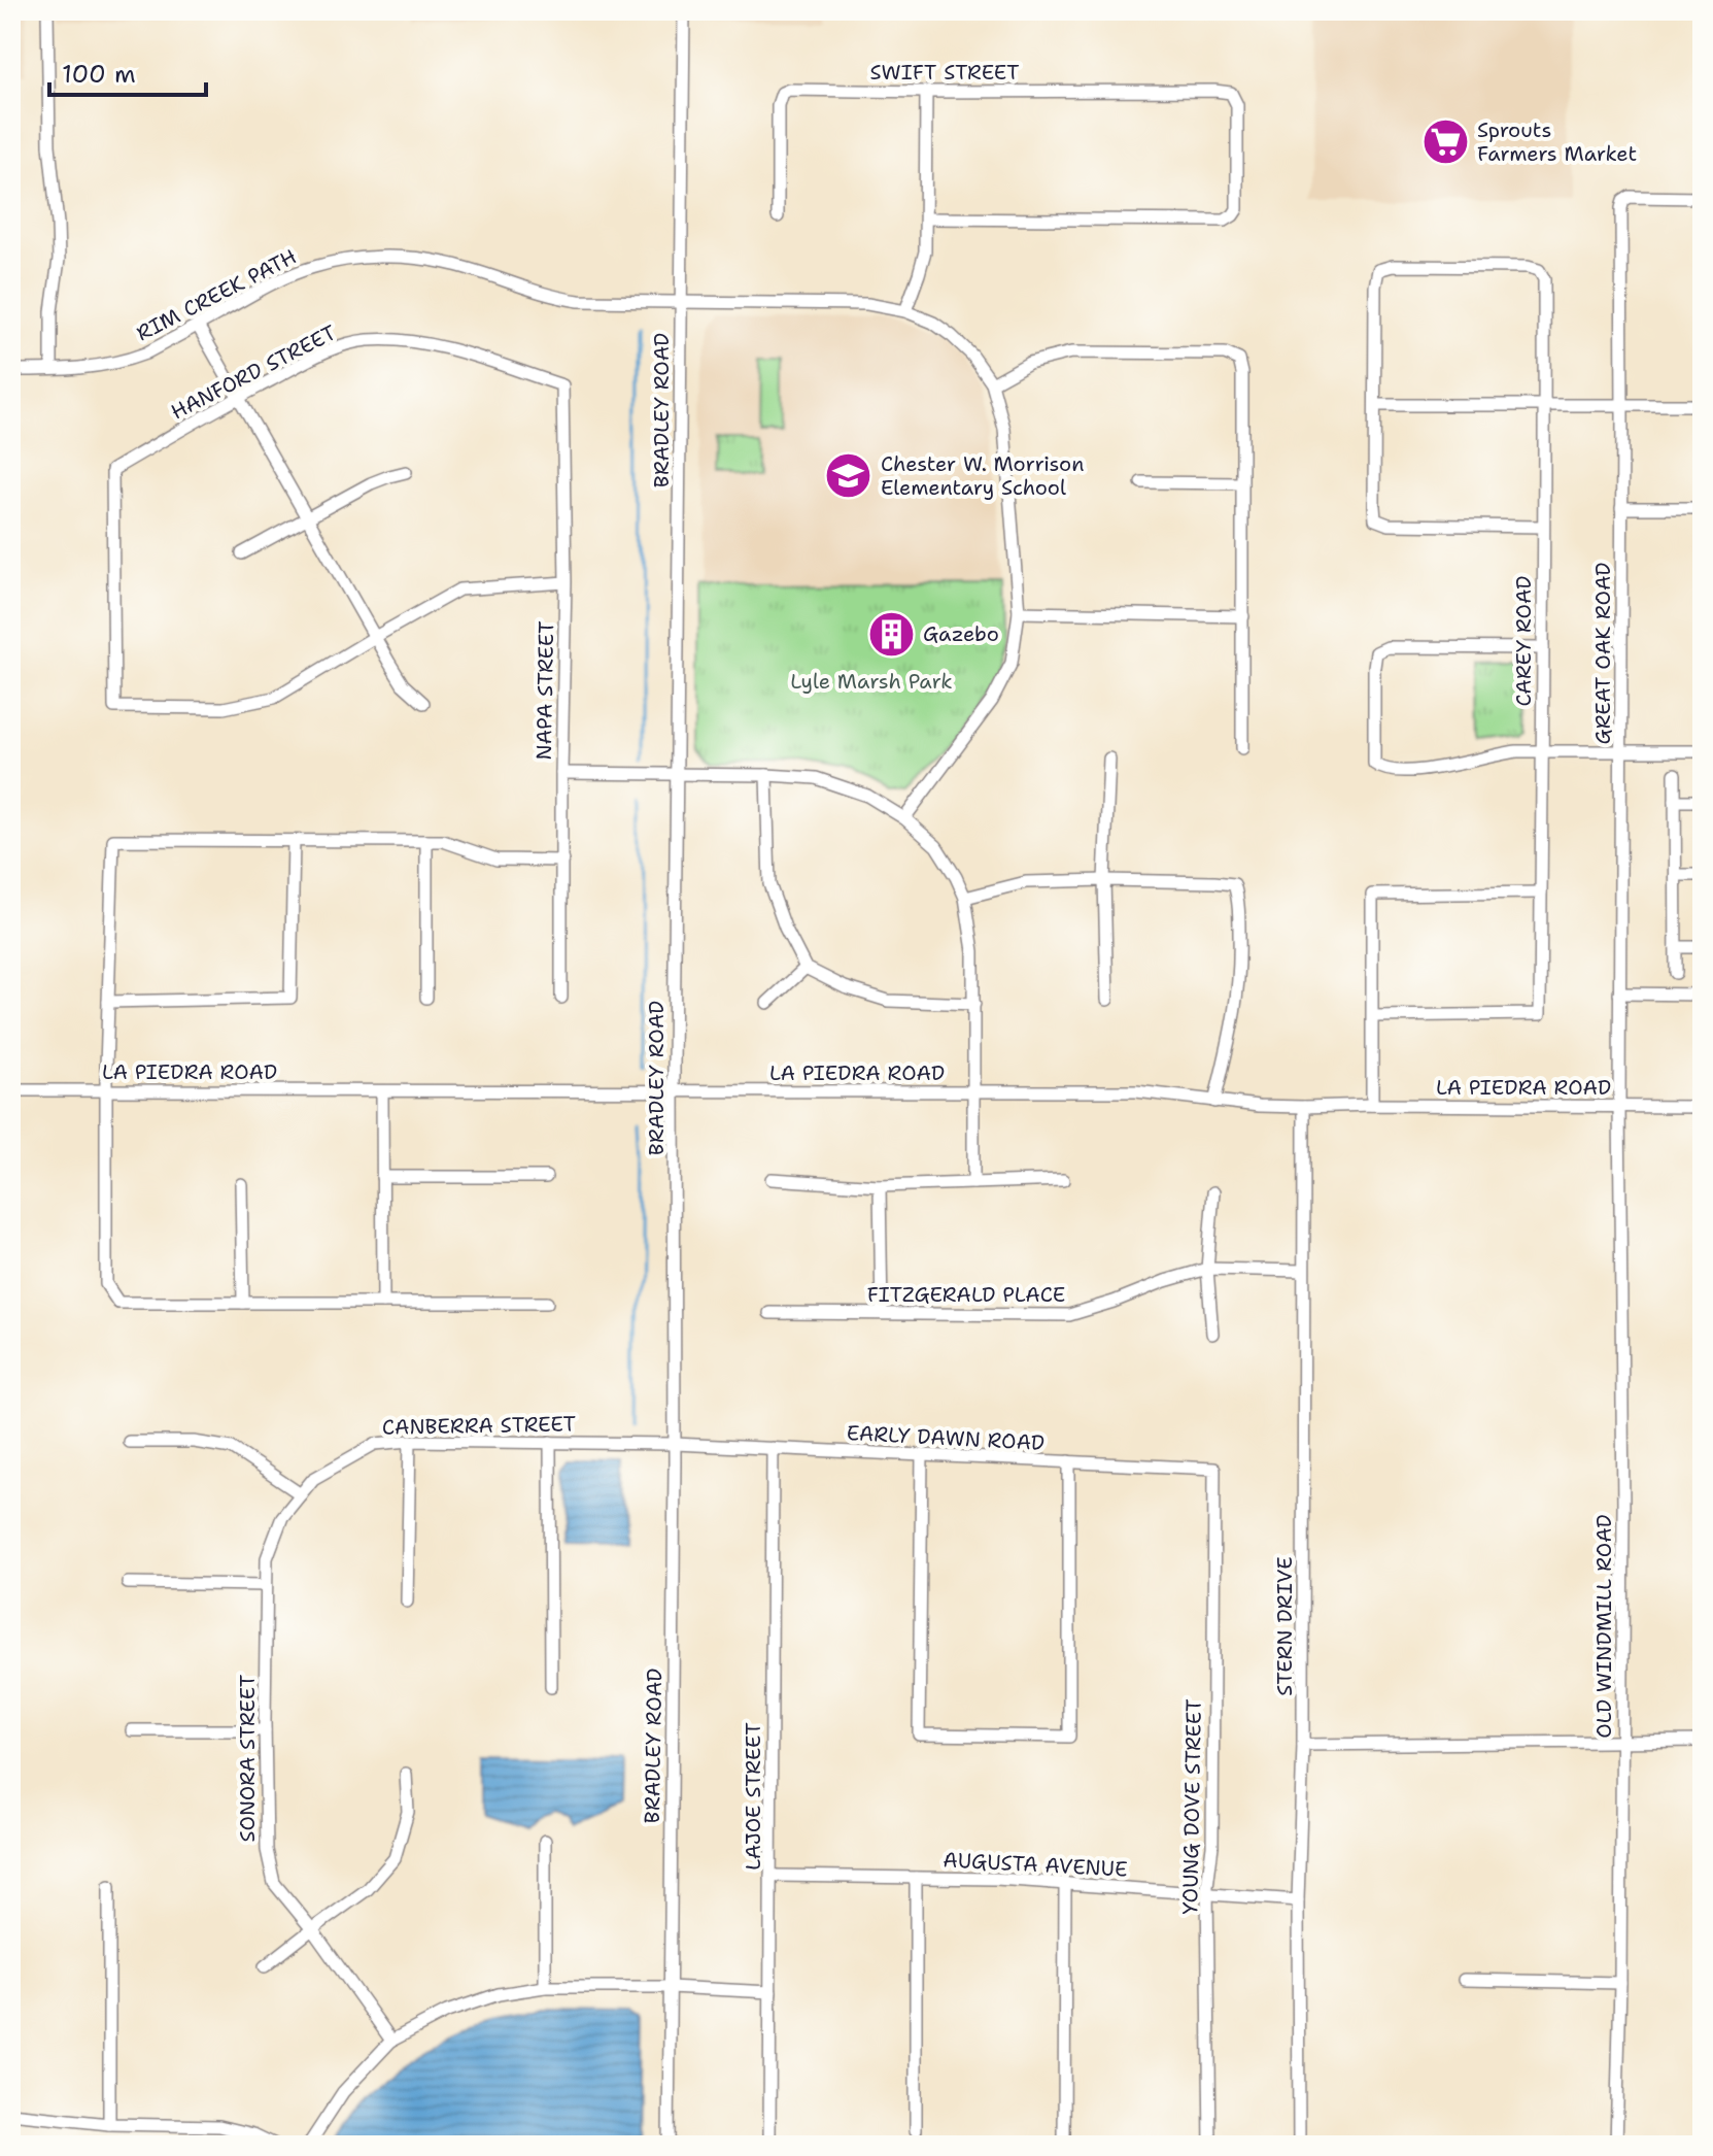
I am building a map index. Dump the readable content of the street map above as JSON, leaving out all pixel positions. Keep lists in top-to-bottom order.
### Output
{
  "streets": {
    "street": [
      "SWIFT STREET",
      "RIM CREEK PATH",
      "HANFORD STREET",
      "BRADLEY ROAD",
      "CAREY ROAD",
      "GREAT OAK ROAD",
      "NAPA STREET",
      "LA PIEDRA ROAD",
      "FITZGERALD PLACE",
      "CANBERRA STREET",
      "EARLY DAWN ROAD",
      "STERN DRIVE",
      "OLD WINDMILL ROAD",
      "SONORA STREET",
      "LAJOE STREET",
      "YOUNG DOVE STREET",
      "AUGUSTA AVENUE"
    ]
  },
  "crossings": [
    ["RIM CREEK PATH", "BRADLEY ROAD"],
    ["HANFORD STREET", "NAPA STREET"],
    ["BRADLEY ROAD", "LA PIEDRA ROAD"],
    ["BRADLEY ROAD", "CANBERRA STREET"],
    ["BRADLEY ROAD", "EARLY DAWN ROAD"],
    ["GREAT OAK ROAD", "LA PIEDRA ROAD"],
    ["GREAT OAK ROAD", "OLD WINDMILL ROAD"],
    ["LA PIEDRA ROAD", "STERN DRIVE"],
    ["LA PIEDRA ROAD", "OLD WINDMILL ROAD"],
    ["FITZGERALD PLACE", "STERN DRIVE"],
    ["CANBERRA STREET", "EARLY DAWN ROAD"],
    ["CANBERRA STREET", "SONORA STREET"],
    ["EARLY DAWN ROAD", "LAJOE STREET"],
    ["EARLY DAWN ROAD", "YOUNG DOVE STREET"],
    ["STERN DRIVE", "AUGUSTA AVENUE"],
    ["LAJOE STREET", "AUGUSTA AVENUE"],
    ["YOUNG DOVE STREET", "AUGUSTA AVENUE"]
  ],
  "parks": ["Lyle Marsh Park"],
  "places": {
    "supermarket": ["Sprouts Farmers Market"],
    "school or university": ["Chester W. Morrison Elementary School"],
    "building": ["Gazebo"]
  },
  "scale_bar": "100 m"
}
